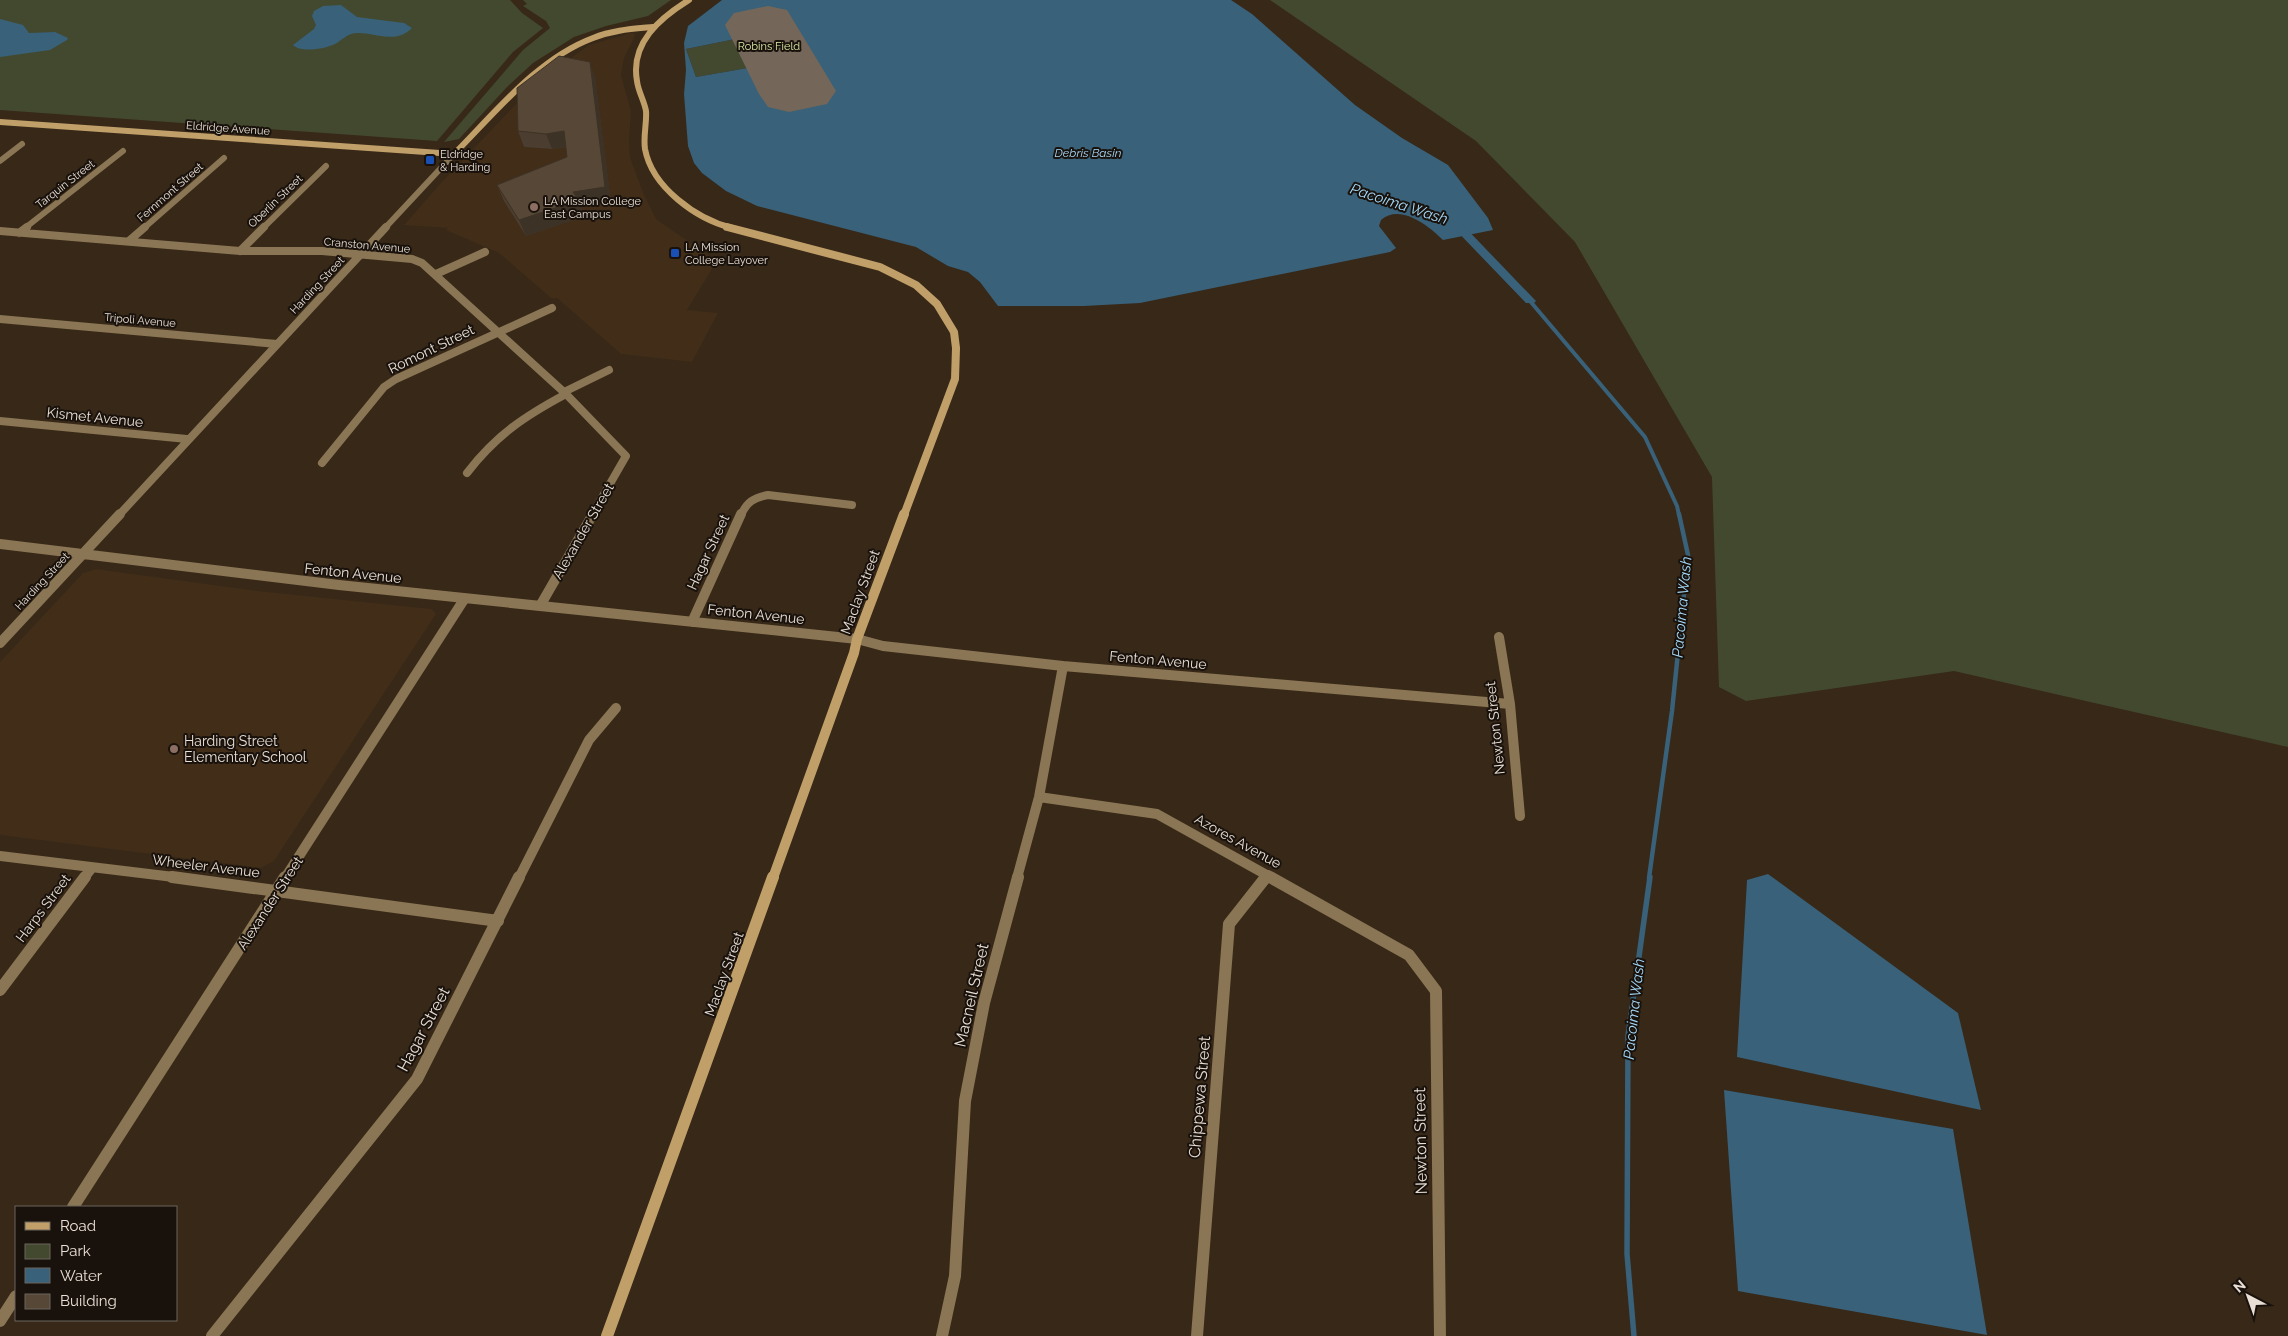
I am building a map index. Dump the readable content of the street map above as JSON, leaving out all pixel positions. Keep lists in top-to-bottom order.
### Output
{
  "streets": {
    "street": [
      "Eldridge Avenue",
      "Tarquin Street",
      "Fernmont Street",
      "Oberlin Street",
      "Cranston Avenue",
      "Harding Street",
      "Tripoli Avenue",
      "Romont Street",
      "Kismet Avenue",
      "Alexander Street",
      "Hagar Street",
      "Fenton Avenue",
      "Maclay Street",
      "Newton Street",
      "Azores Avenue",
      "Wheeler Avenue",
      "Harps Street",
      "Macneil Street",
      "Chippewa Street"
    ]
  },
  "crossings": [
    ["Eldridge Avenue", "Harding Street"],
    ["Tarquin Street", "Cranston Avenue"],
    ["Fernmont Street", "Cranston Avenue"],
    ["Oberlin Street", "Cranston Avenue"],
    ["Cranston Avenue", "Harding Street"],
    ["Cranston Avenue", "Romont Street"],
    ["Cranston Avenue", "Alexander Street"],
    ["Harding Street", "Tripoli Avenue"],
    ["Harding Street", "Kismet Avenue"],
    ["Harding Street", "Fenton Avenue"],
    ["Harding Street", "Maclay Street"],
    ["Alexander Street", "Fenton Avenue"],
    ["Alexander Street", "Wheeler Avenue"],
    ["Hagar Street", "Fenton Avenue"],
    ["Hagar Street", "Wheeler Avenue"],
    ["Fenton Avenue", "Maclay Street"],
    ["Fenton Avenue", "Newton Street"],
    ["Fenton Avenue", "Macneil Street"],
    ["Newton Street", "Azores Avenue"],
    ["Azores Avenue", "Macneil Street"],
    ["Azores Avenue", "Chippewa Street"],
    ["Wheeler Avenue", "Harps Street"]
  ],
  "water": ["Debris Basin", "Pacoima Wash"],
  "parks": ["Robins Field"],
  "places": {
    "transit": ["Eldridge & Harding", "LA Mission College Layover"],
    "other": ["LA Mission College East Campus", "Harding Street Elementary School"]
  },
  "legend": [
    "Road",
    "Park",
    "Water",
    "Building"
  ],
  "north": "top left"
}
